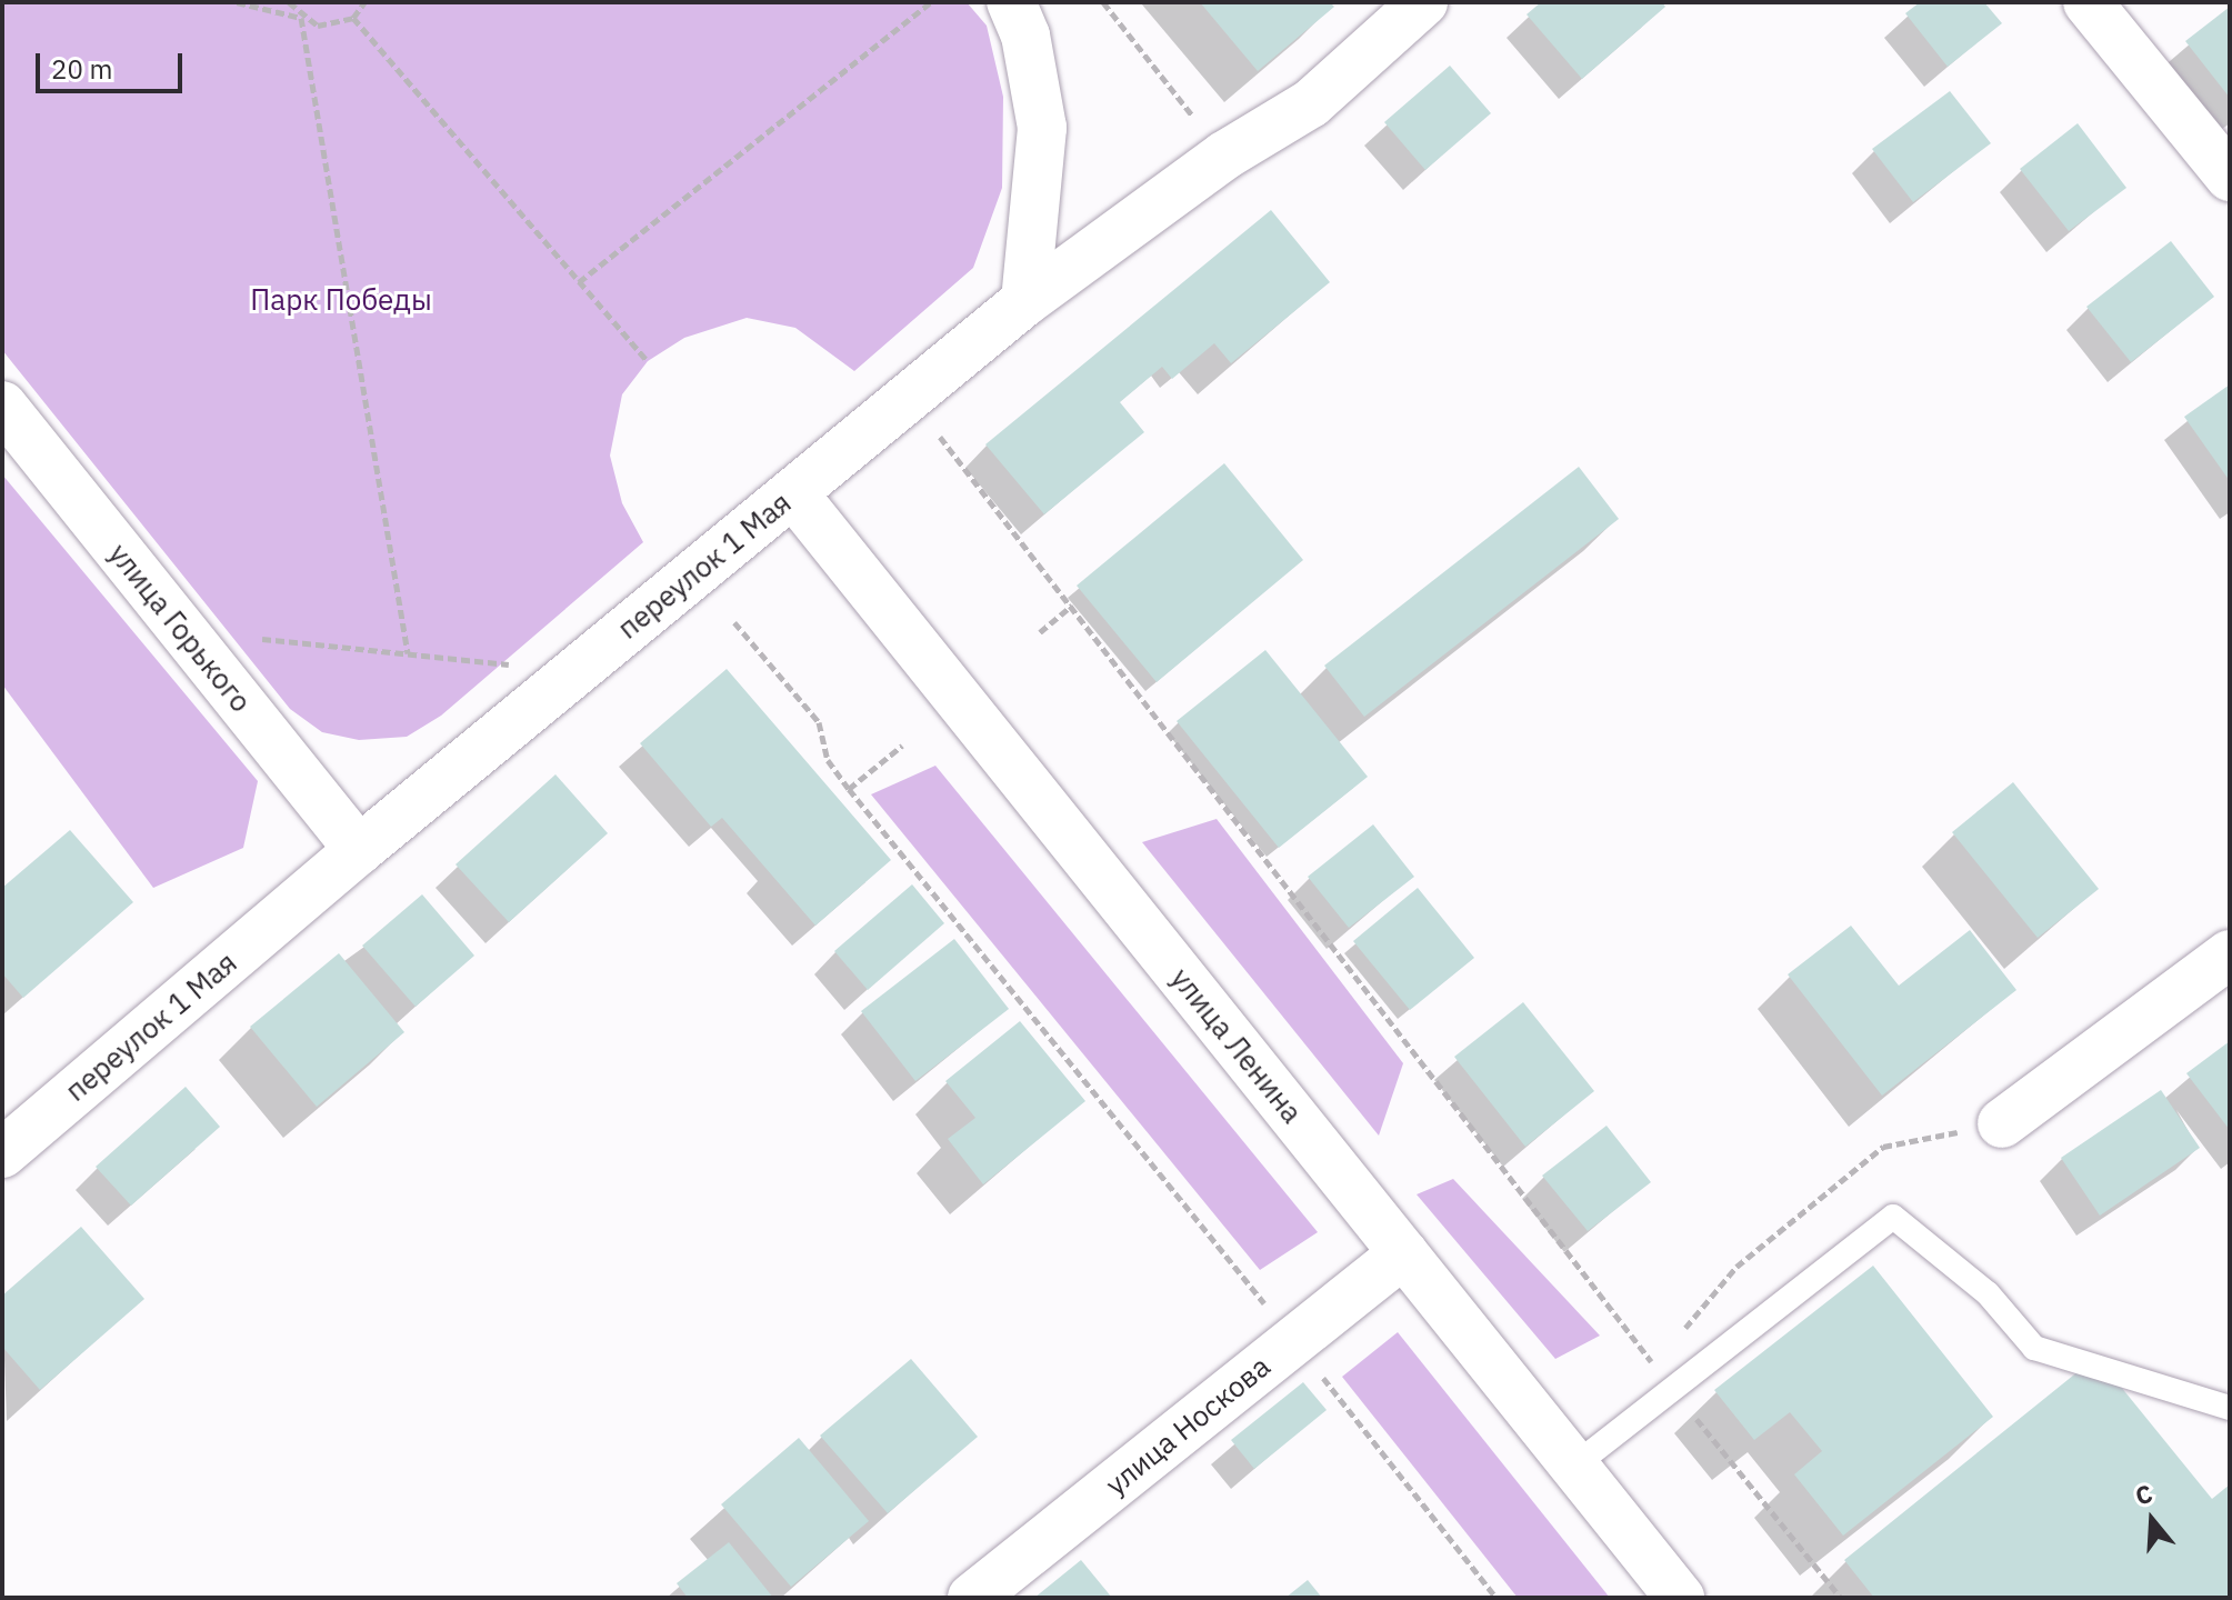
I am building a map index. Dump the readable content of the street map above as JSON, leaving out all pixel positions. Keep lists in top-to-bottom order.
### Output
{
  "streets": {
    "main road": [
      "переулок 1 Мая",
      "улица Горького",
      "улица Ленина",
      "улица Носкова"
    ]
  },
  "crossings": [
    ["переулок 1 Мая", "улица Горького"],
    ["переулок 1 Мая", "улица Ленина"],
    ["улица Ленина", "улица Носкова"]
  ],
  "parks": ["Парк Победы"],
  "scale_bar": "20 m",
  "north": "top"
}
